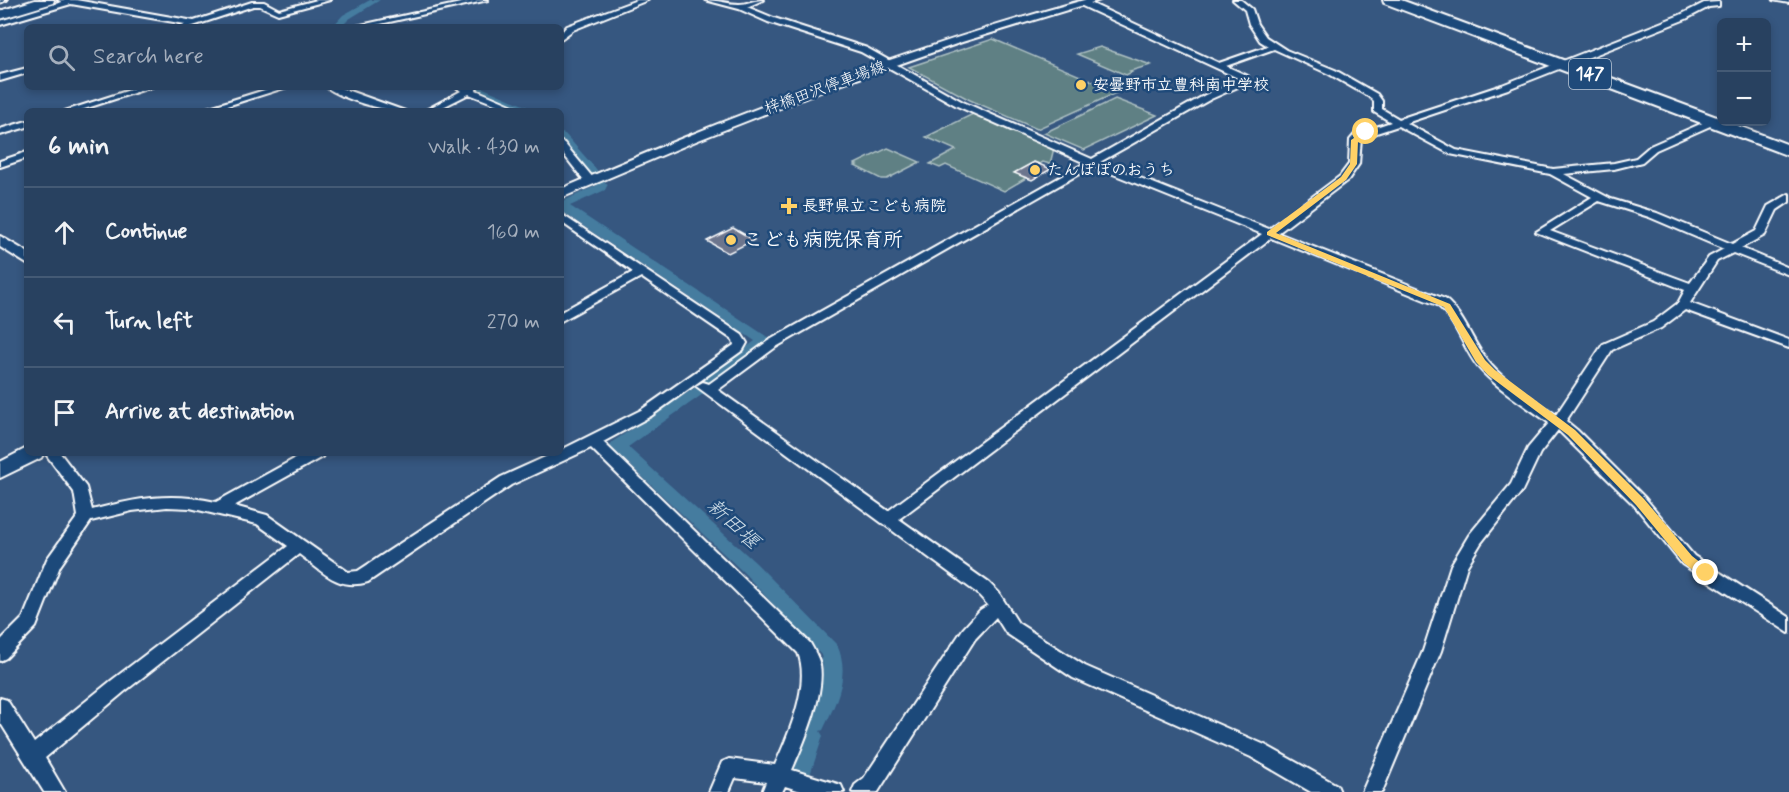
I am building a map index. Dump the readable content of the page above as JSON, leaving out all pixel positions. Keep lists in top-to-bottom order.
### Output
{
  "streets": {
    "highway": ["147"],
    "main road": ["梓橋田沢停車場線"]
  },
  "water": ["新田堰"],
  "places": {
    "other": ["安曇野市立豊科南中学校", "たんぽぽのおうち", "こども病院保育所"],
    "health": ["長野県立こども病院"]
  },
  "page": {
    "map_buttons": ["+", "−"],
    "search": "Search here",
    "heading": ["6 min", "Walk · 430 m"],
    "list": [
      ["Continue", "160 m"],
      ["Turn left", "270 m"],
      "Arrive at destination"
    ]
  }
}
